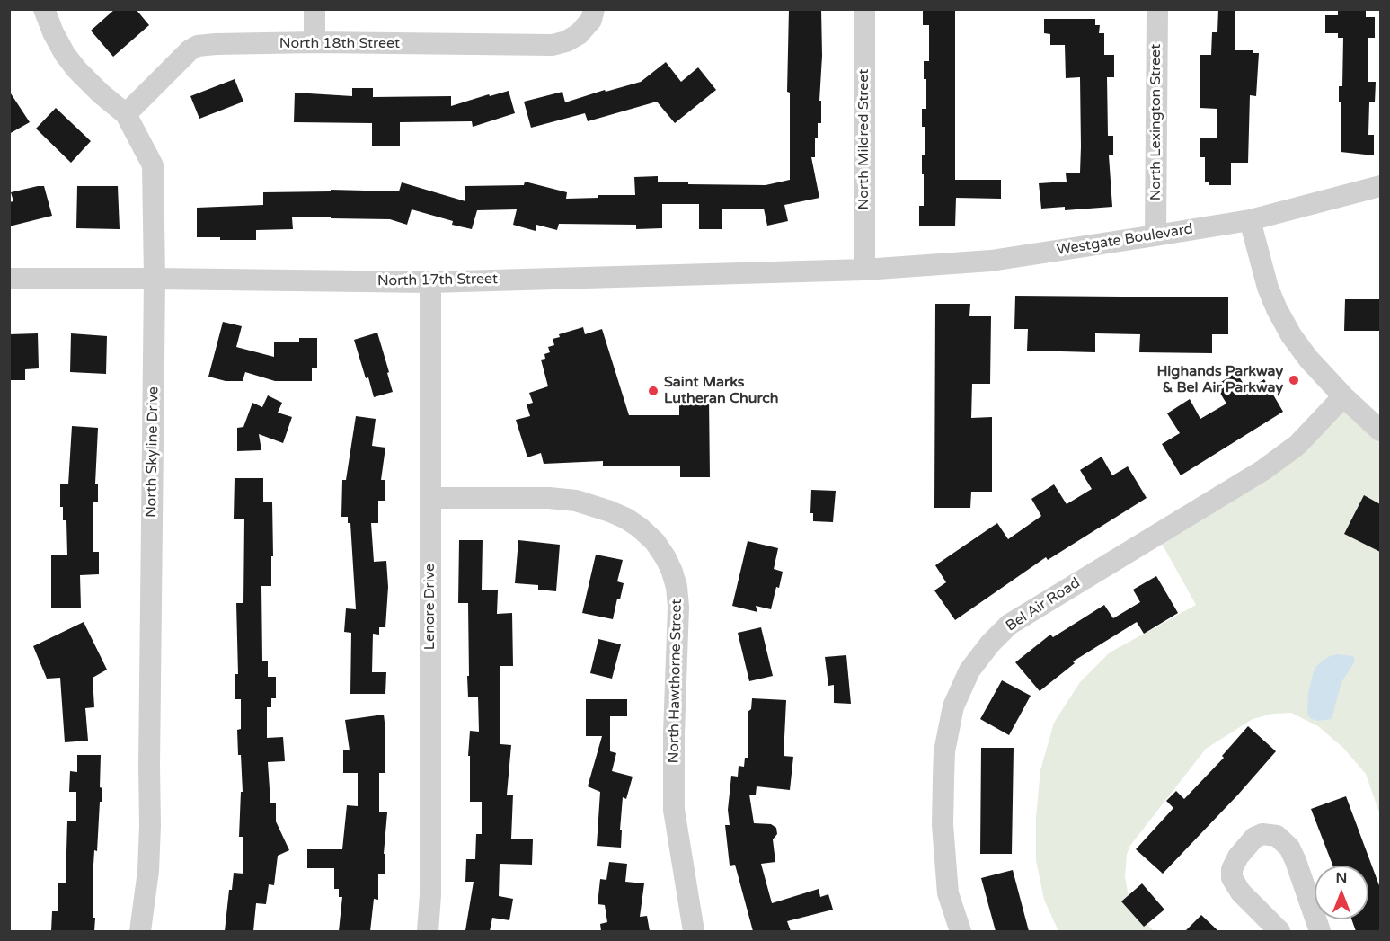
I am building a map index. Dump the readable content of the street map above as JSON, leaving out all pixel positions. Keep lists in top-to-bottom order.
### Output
{
  "streets": {
    "street": [
      "North 18th Street",
      "North Lexington Street",
      "North Mildred Street",
      "Westgate Boulevard",
      "North 17th Street",
      "North Skyline Drive",
      "Bel Air Road",
      "Lenore Drive",
      "North Hawthorne Street"
    ]
  },
  "crossings": [
    ["North 18th Street", "North Skyline Drive"],
    ["North Lexington Street", "Westgate Boulevard"],
    ["North Mildred Street", "Westgate Boulevard"],
    ["North Mildred Street", "North 17th Street"],
    ["Westgate Boulevard", "North 17th Street"],
    ["North 17th Street", "North Skyline Drive"],
    ["North 17th Street", "Lenore Drive"],
    ["Lenore Drive", "North Hawthorne Street"]
  ],
  "places": ["Highands Parkway & Bel Air Parkway", "Saint Marks Lutheran Church"],
  "north": "top"
}
